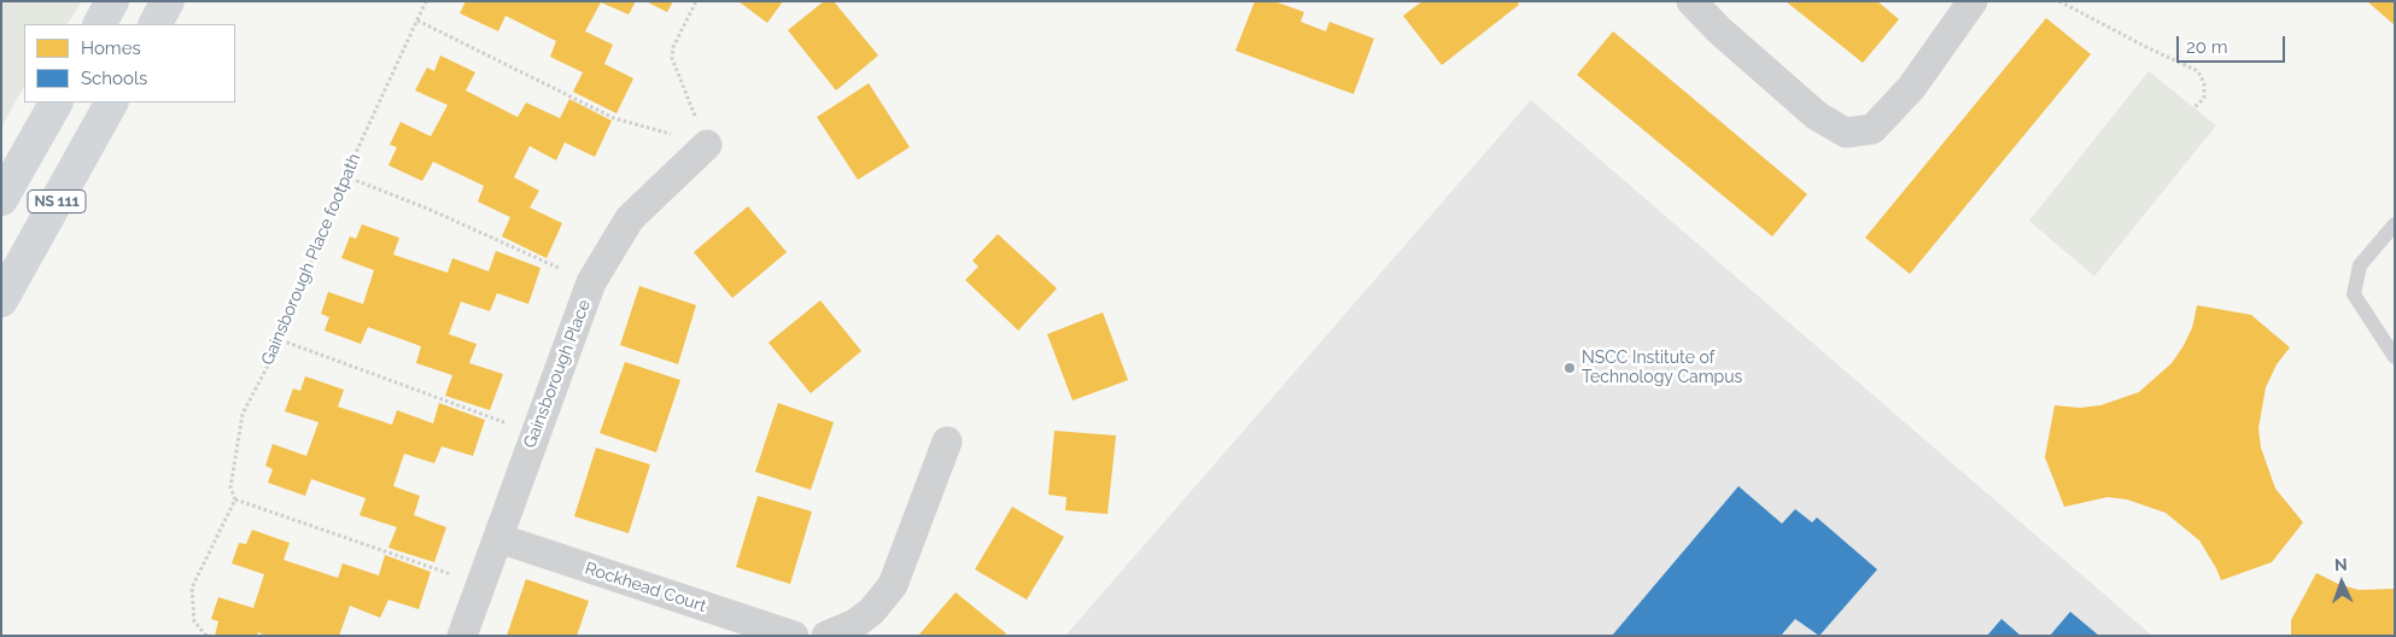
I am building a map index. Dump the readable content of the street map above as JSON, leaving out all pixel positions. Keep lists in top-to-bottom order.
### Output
{
  "streets": {
    "highway": ["NS 111"],
    "street": ["Gainsborough Place", "Rockhead Court"],
    "path": ["Gainsborough Place footpath"]
  },
  "crossings": [
    ["Gainsborough Place", "Rockhead Court"]
  ],
  "places": ["NSCC Institute of Technology Campus"],
  "legend": ["Homes", "Schools"],
  "scale_bar": "20 m",
  "north": "top"
}
